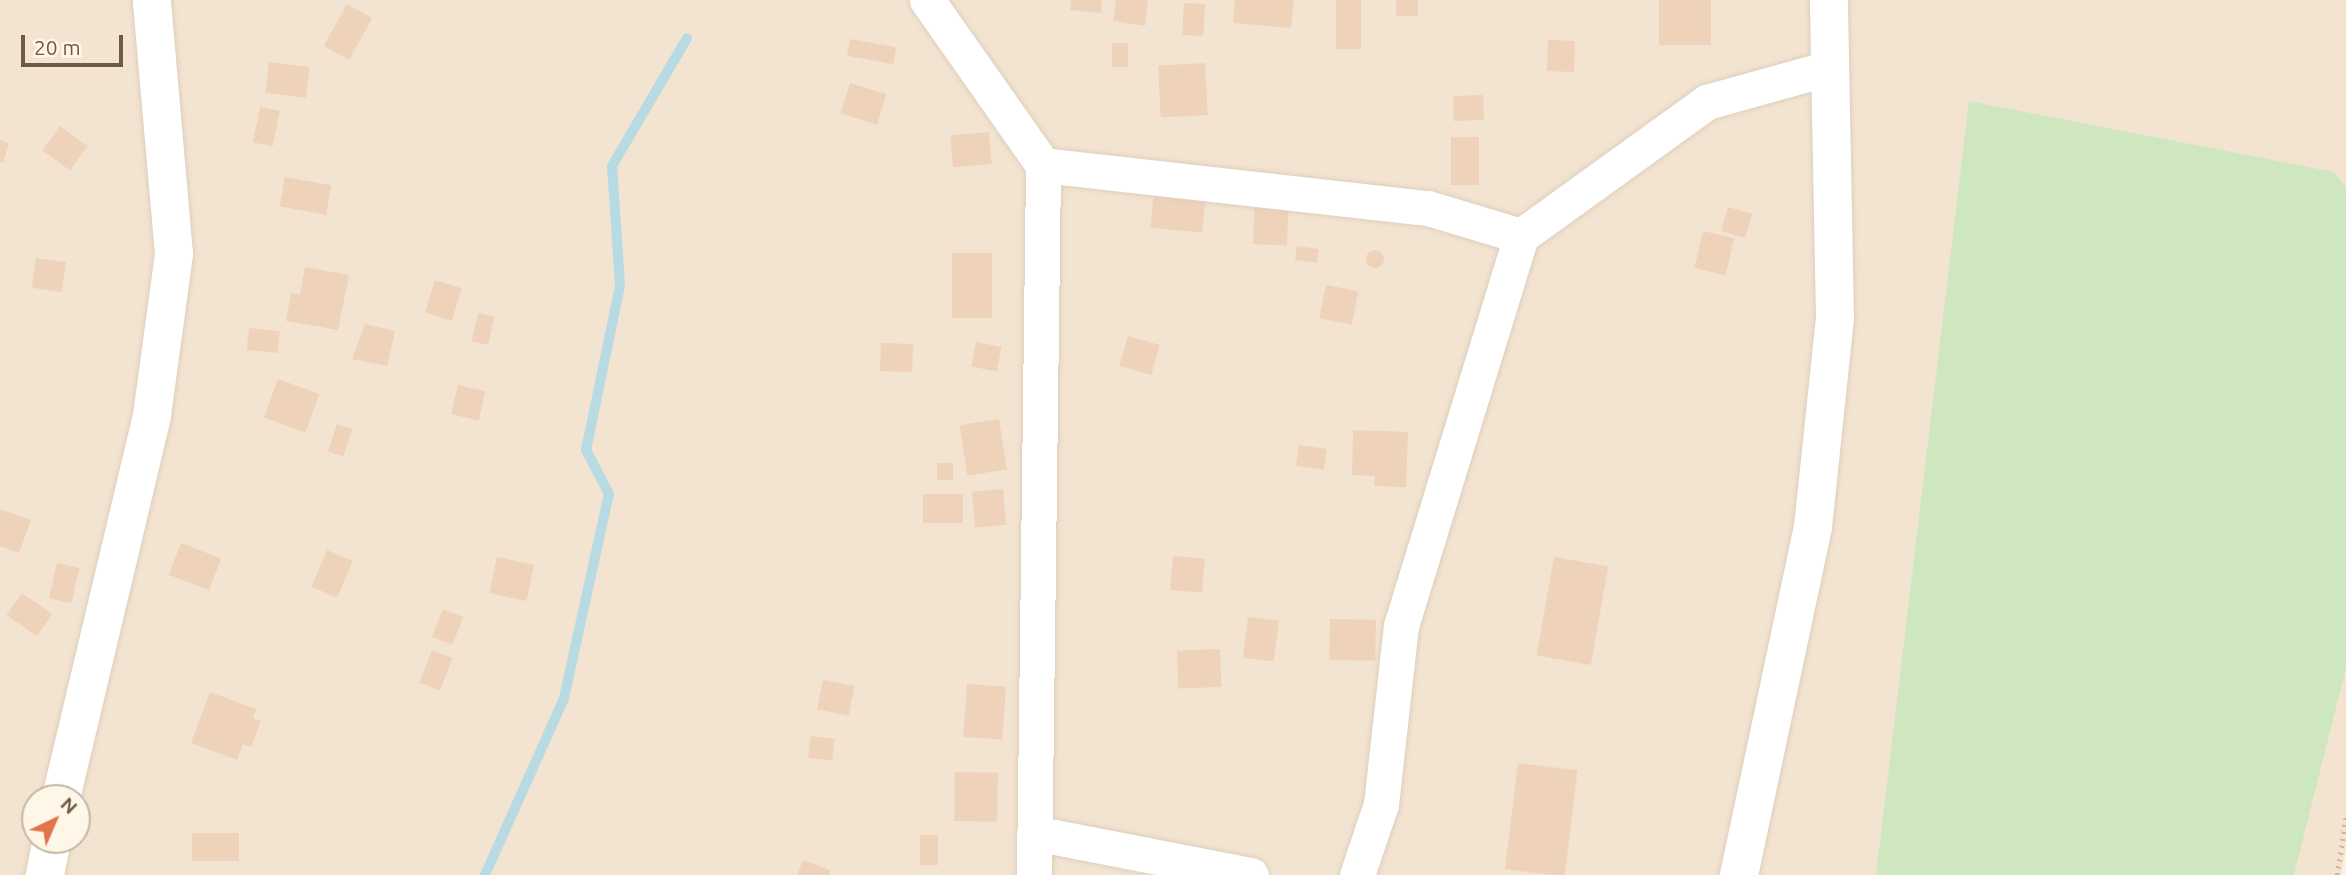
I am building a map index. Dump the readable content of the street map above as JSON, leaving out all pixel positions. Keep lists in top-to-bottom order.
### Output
{
  "scale_bar": "20 m",
  "north": "top right"
}
